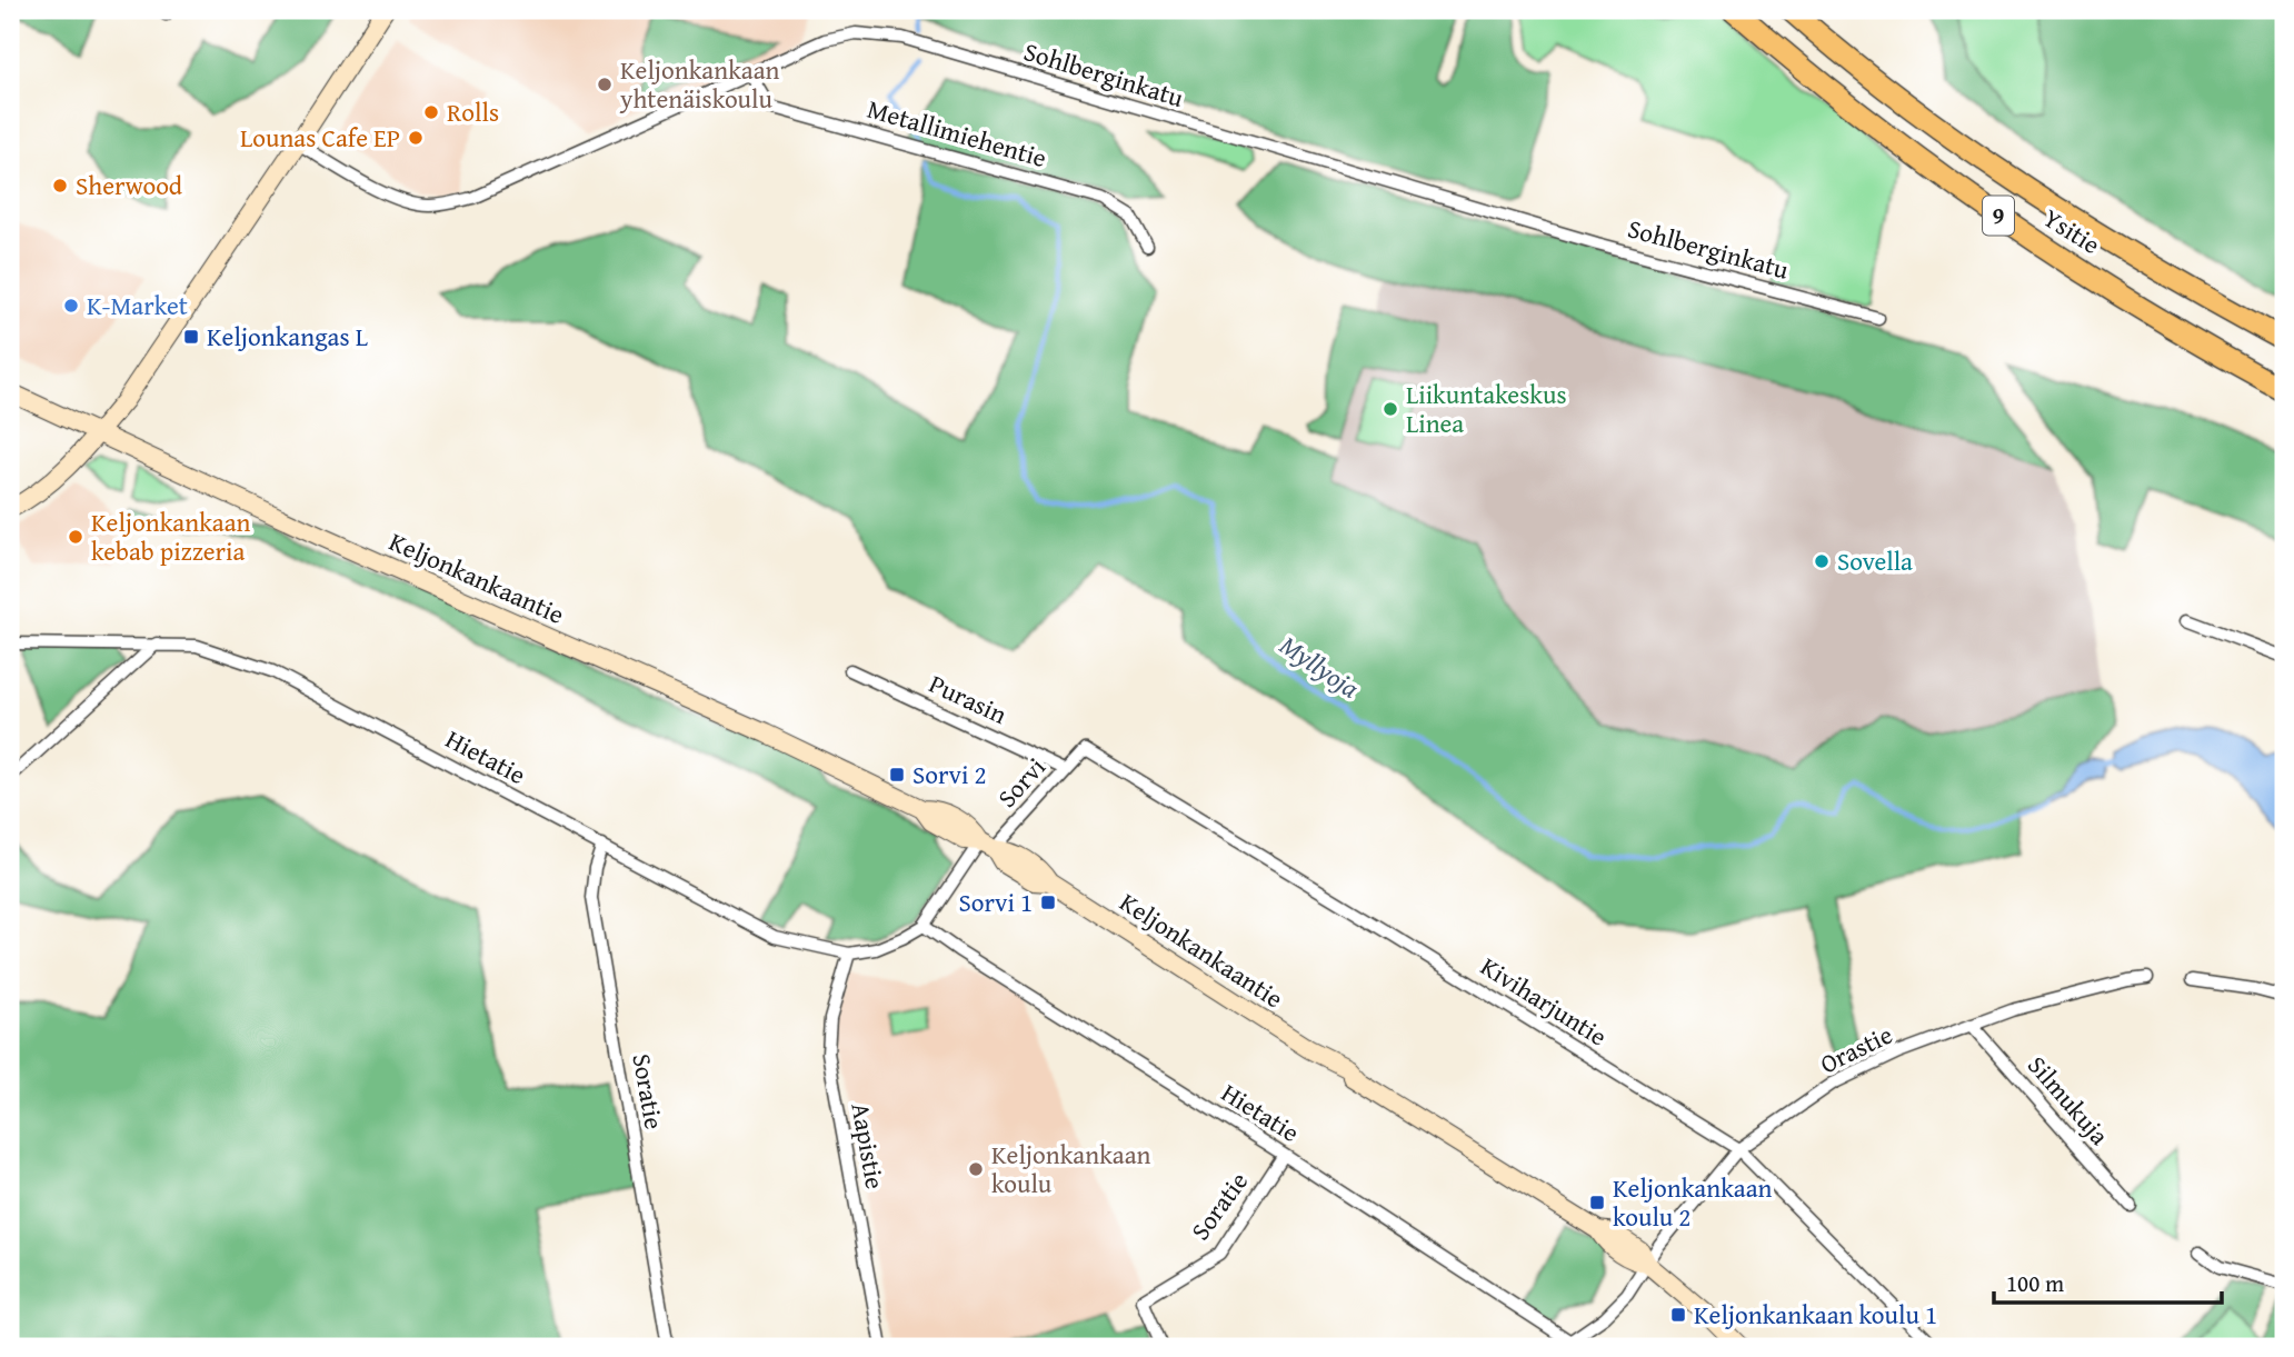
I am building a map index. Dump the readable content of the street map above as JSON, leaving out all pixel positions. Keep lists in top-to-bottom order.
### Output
{
  "streets": {
    "highway": ["9", "Ysitie"],
    "main road": ["Keljonkankaantie"],
    "street": [
      "Sohlberginkatu",
      "Metallimiehentie",
      "Purasin",
      "Hietatie",
      "Sorvi",
      "Kiviharjuntie",
      "Orastie",
      "Soratie",
      "Silmukuja",
      "Aapistie"
    ]
  },
  "crossings": [
    ["Sohlberginkatu", "Metallimiehentie"],
    ["Keljonkankaantie", "Hietatie"],
    ["Keljonkankaantie", "Sorvi"],
    ["Keljonkankaantie", "Orastie"],
    ["Purasin", "Sorvi"],
    ["Hietatie", "Sorvi"],
    ["Hietatie", "Orastie"],
    ["Hietatie", "Soratie"],
    ["Hietatie", "Aapistie"],
    ["Sorvi", "Kiviharjuntie"],
    ["Kiviharjuntie", "Orastie"],
    ["Orastie", "Silmukuja"]
  ],
  "water": ["Myllyoja"],
  "places": {
    "other": [
      "Keljonkankaan yhtenäiskoulu",
      "Rolls",
      "Lounas Cafe EP",
      "Sherwood",
      "K-Market",
      "Liikuntakeskus Linea",
      "Keljonkankaan kebab pizzeria",
      "Sovella",
      "Keljonkankaan koulu"
    ],
    "transit": [
      "Keljonkangas L",
      "Sorvi 2",
      "Sorvi 1",
      "Keljonkankaan koulu 2",
      "Keljonkankaan koulu 1"
    ]
  },
  "scale_bar": "100 m"
}
